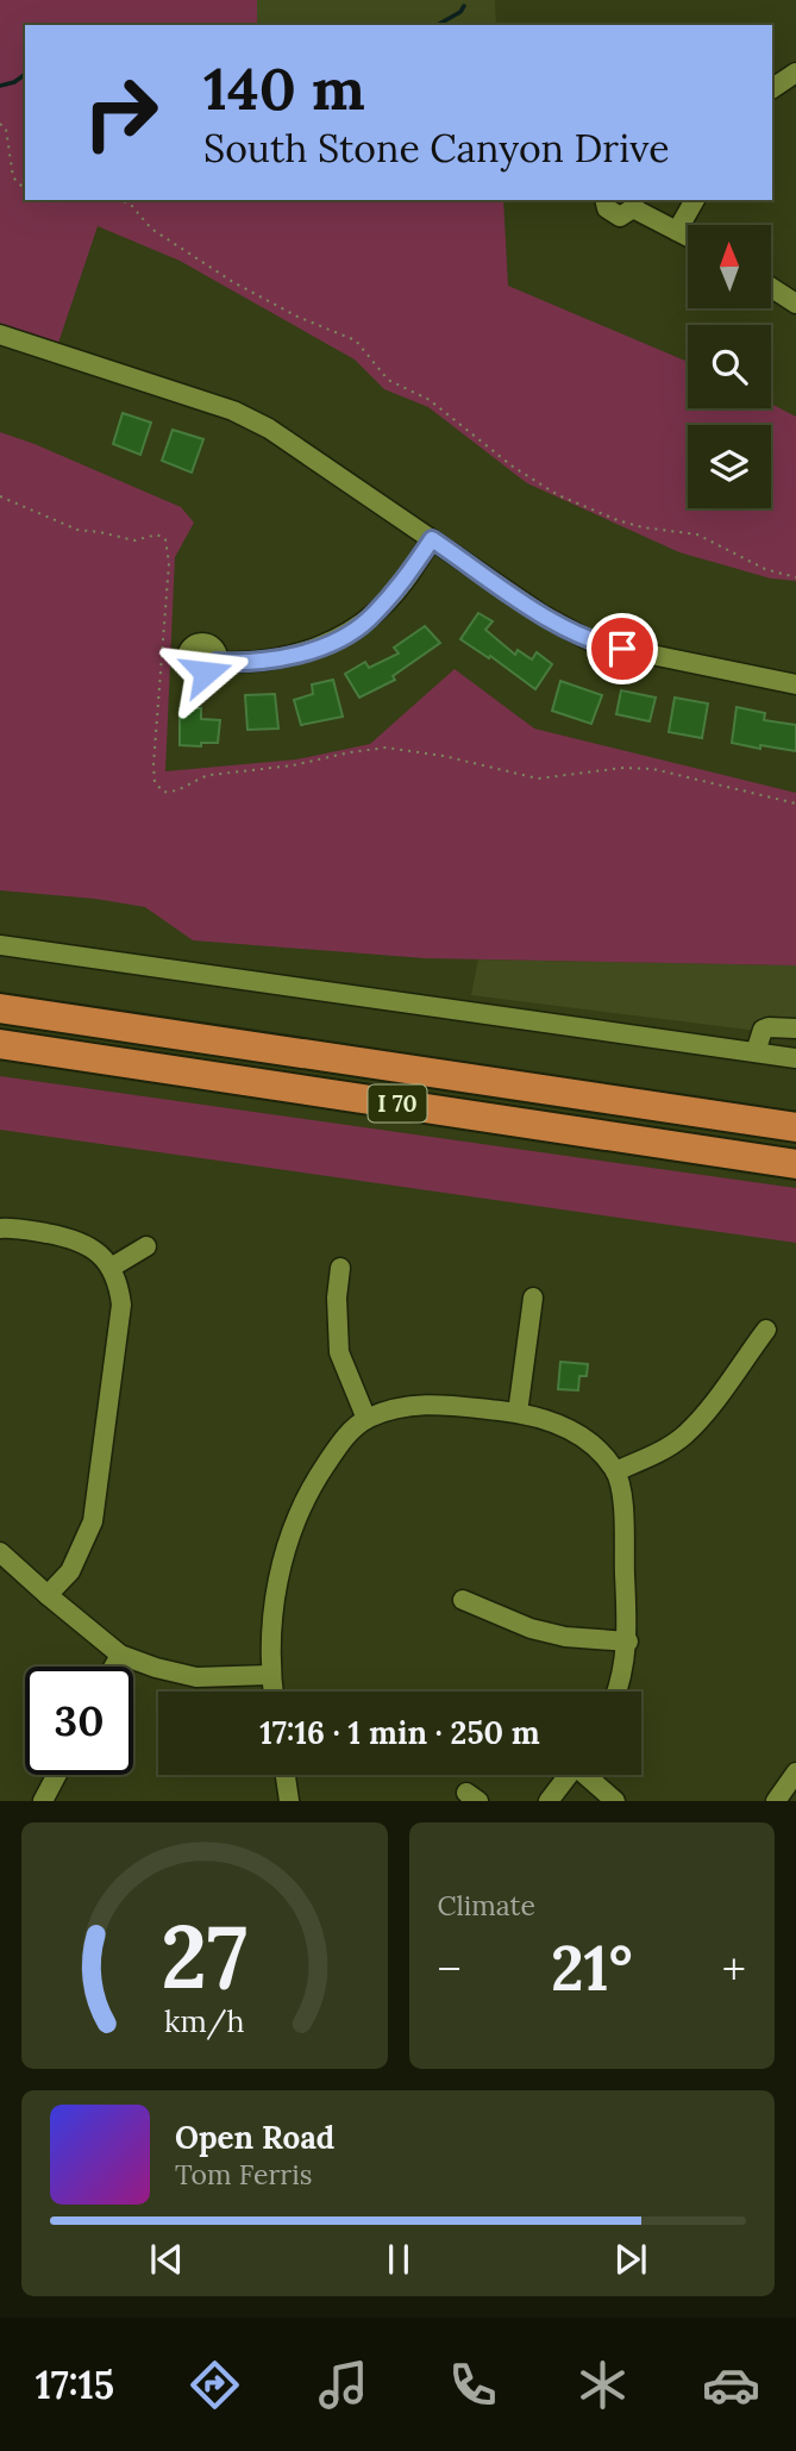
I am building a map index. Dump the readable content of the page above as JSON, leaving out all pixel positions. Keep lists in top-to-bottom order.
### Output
{
  "streets": {
    "highway": ["I 70"]
  },
  "north": "top",
  "page": {
    "turn": ["140 m", "South Stone Canyon Drive"],
    "limit": "30",
    "trip": "17:16 · 1 min · 250 m",
    "tile": "Climate",
    "heat": ["−", "21°", "+"],
    "song": ["Open Road", "Tom Ferris"],
    "tabs": "17:15",
    "gauge": ["27", "km/h"]
  }
}
